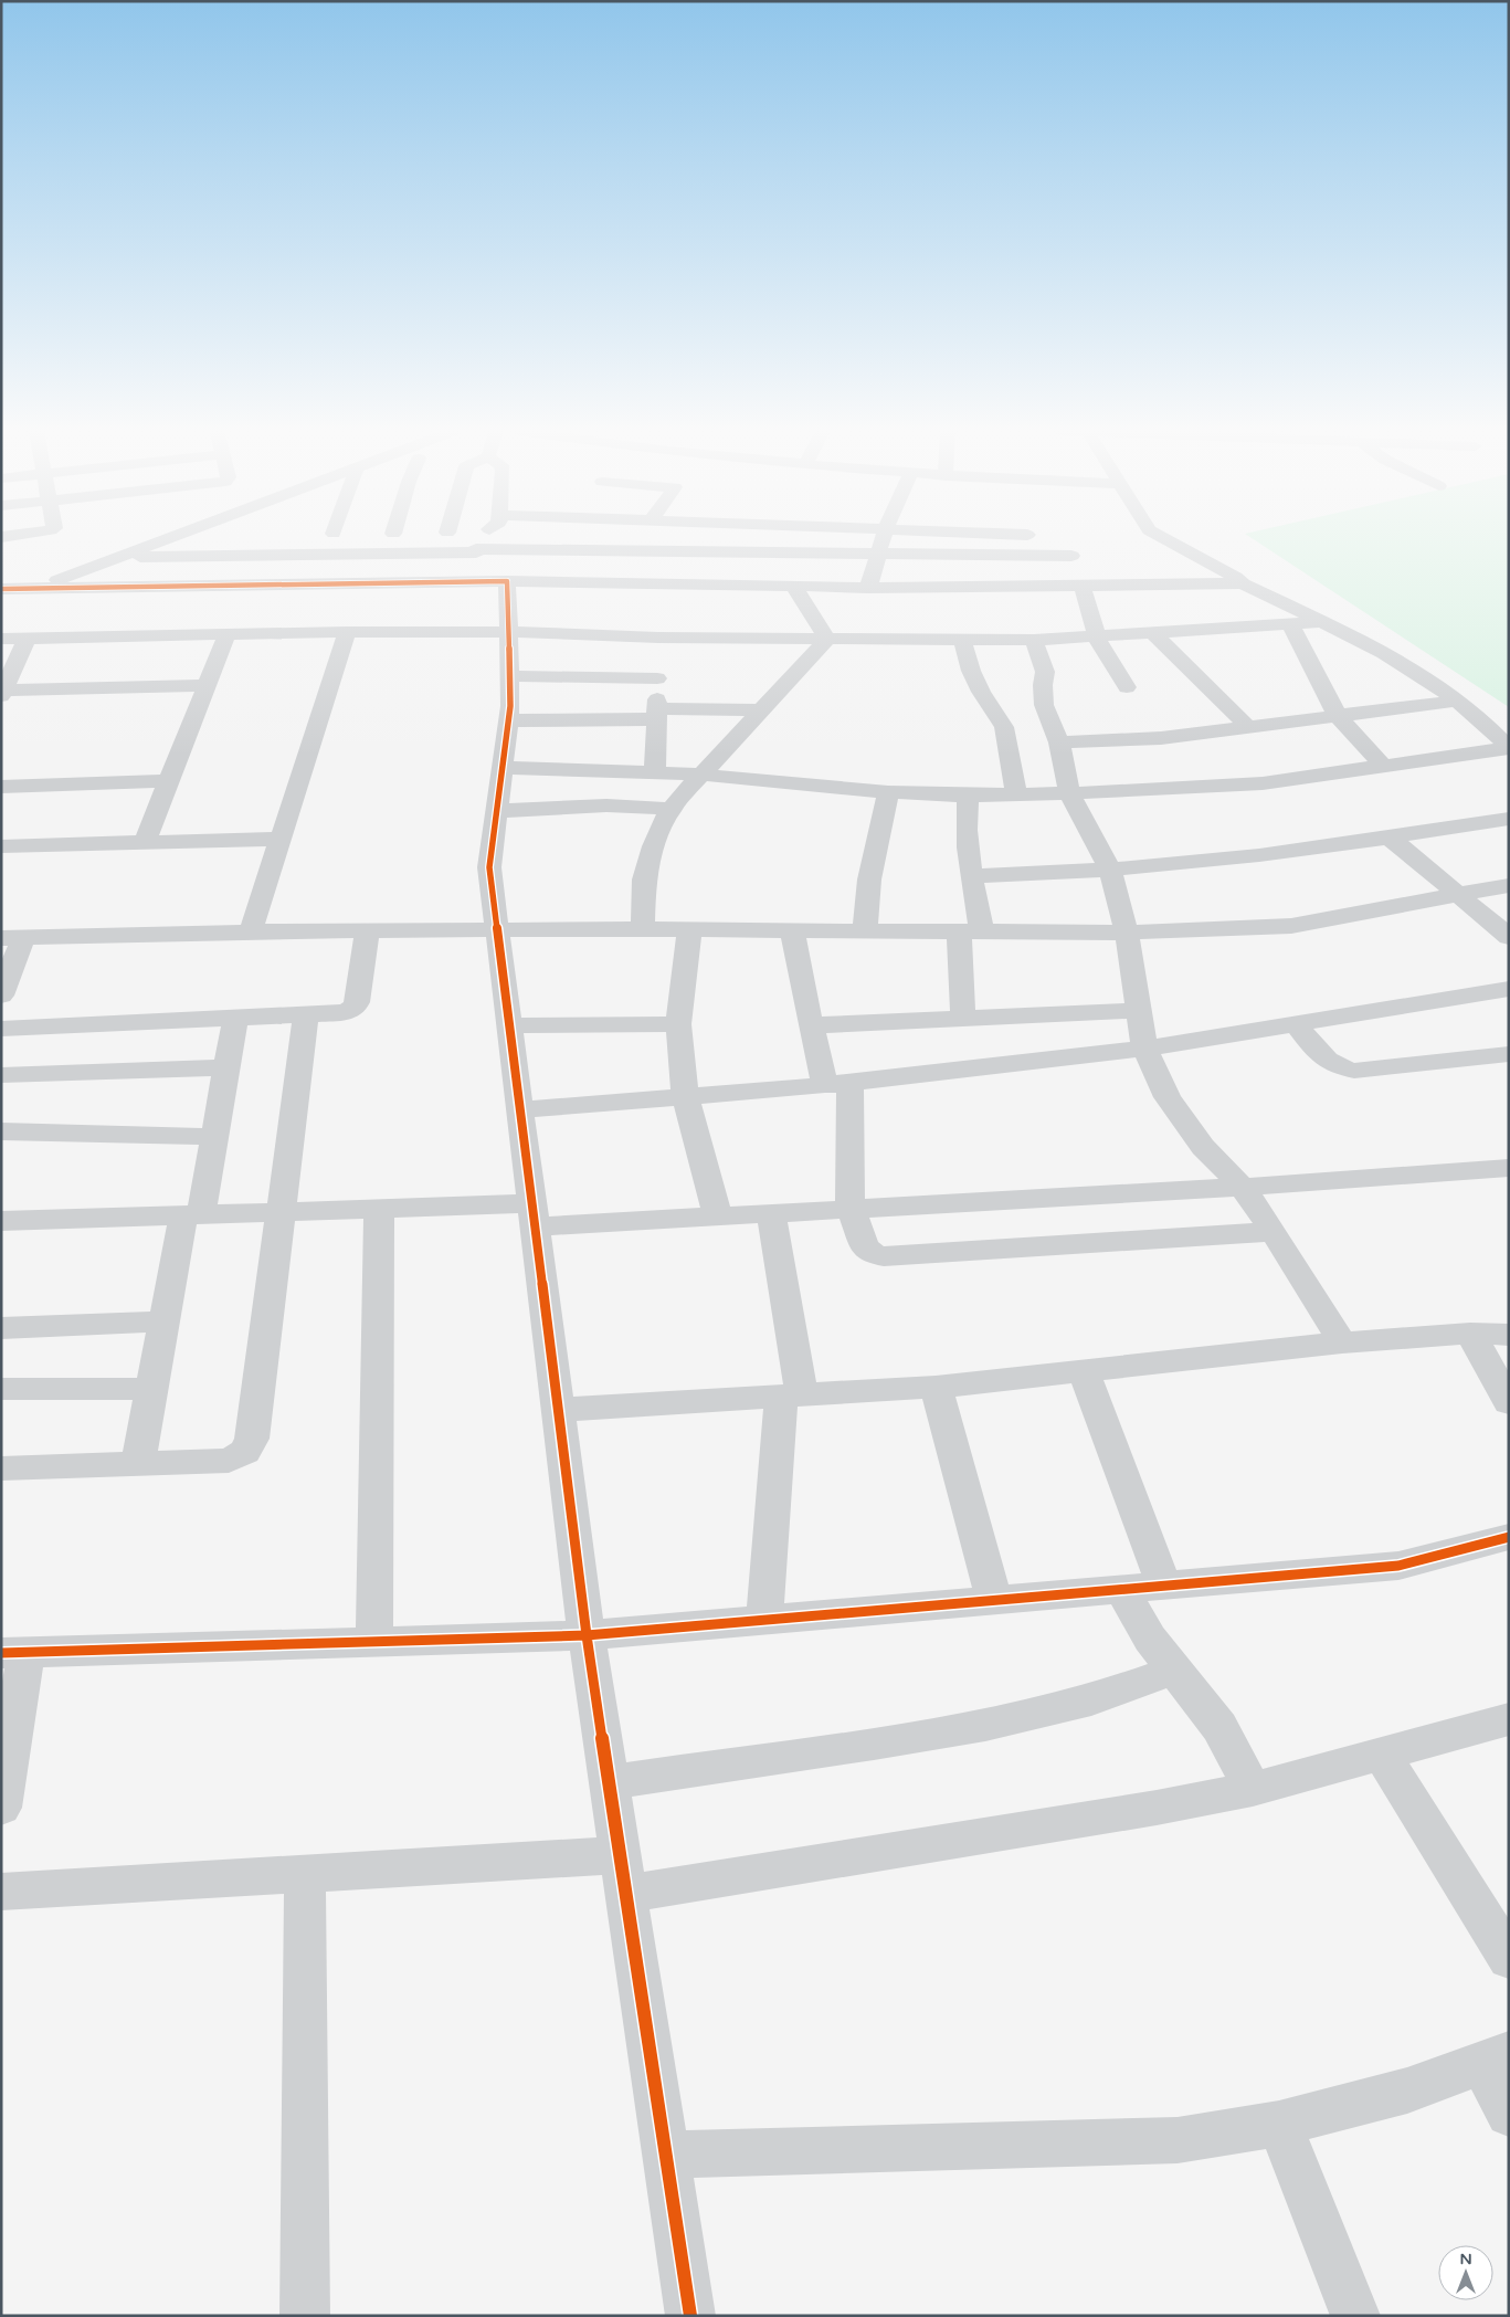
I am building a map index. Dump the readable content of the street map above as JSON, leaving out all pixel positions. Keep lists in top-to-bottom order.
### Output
{
  "north": "top"
}
